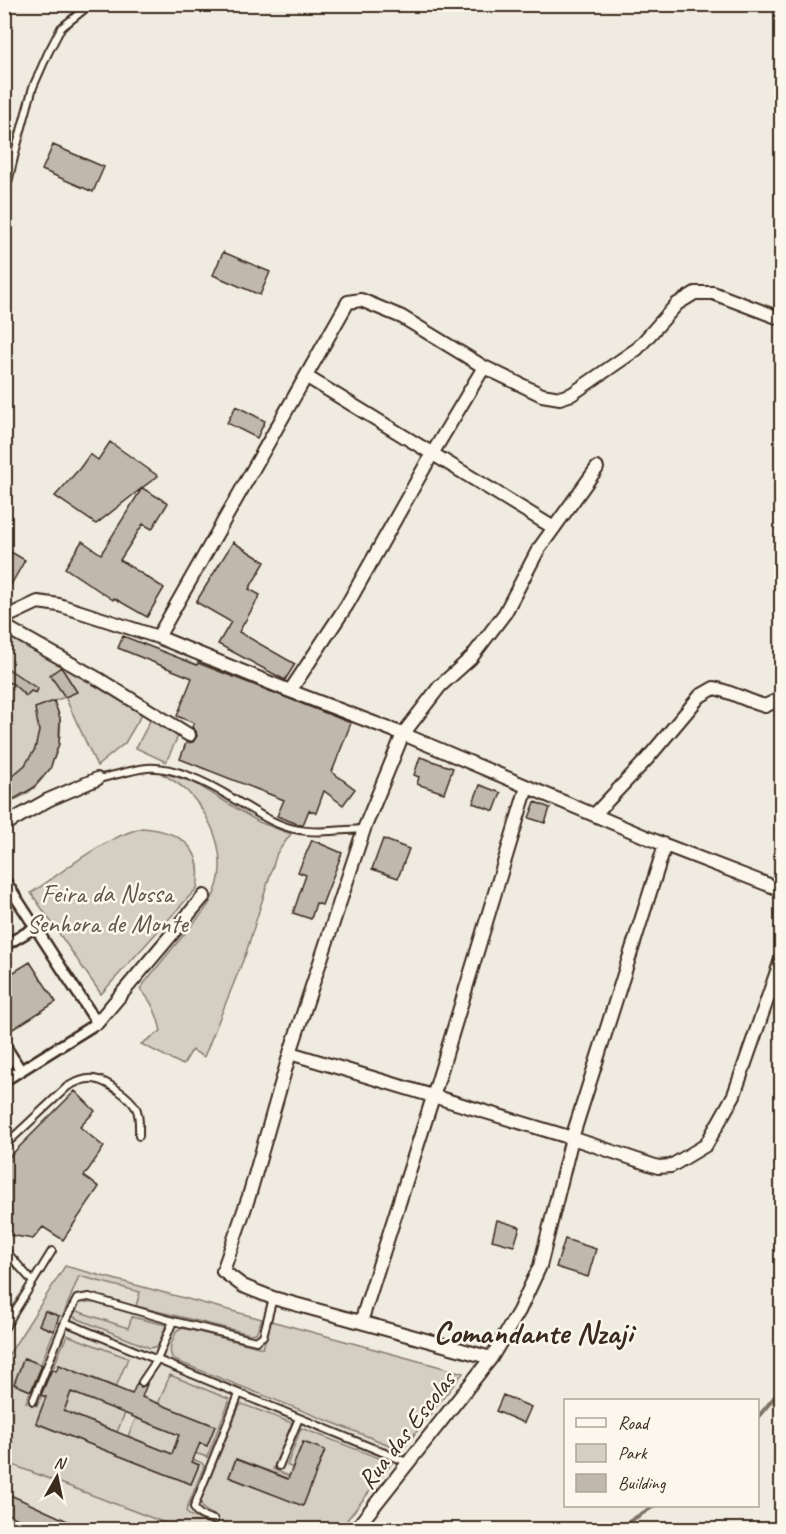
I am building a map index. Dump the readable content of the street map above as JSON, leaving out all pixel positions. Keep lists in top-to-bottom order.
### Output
{
  "streets": {
    "street": ["Rua das Escolas"]
  },
  "districts": ["Comandante Nzaji"],
  "parks": ["Feira da Nossa Senhora de Monte"],
  "legend": ["Road", "Park", "Building"],
  "north": "top"
}
